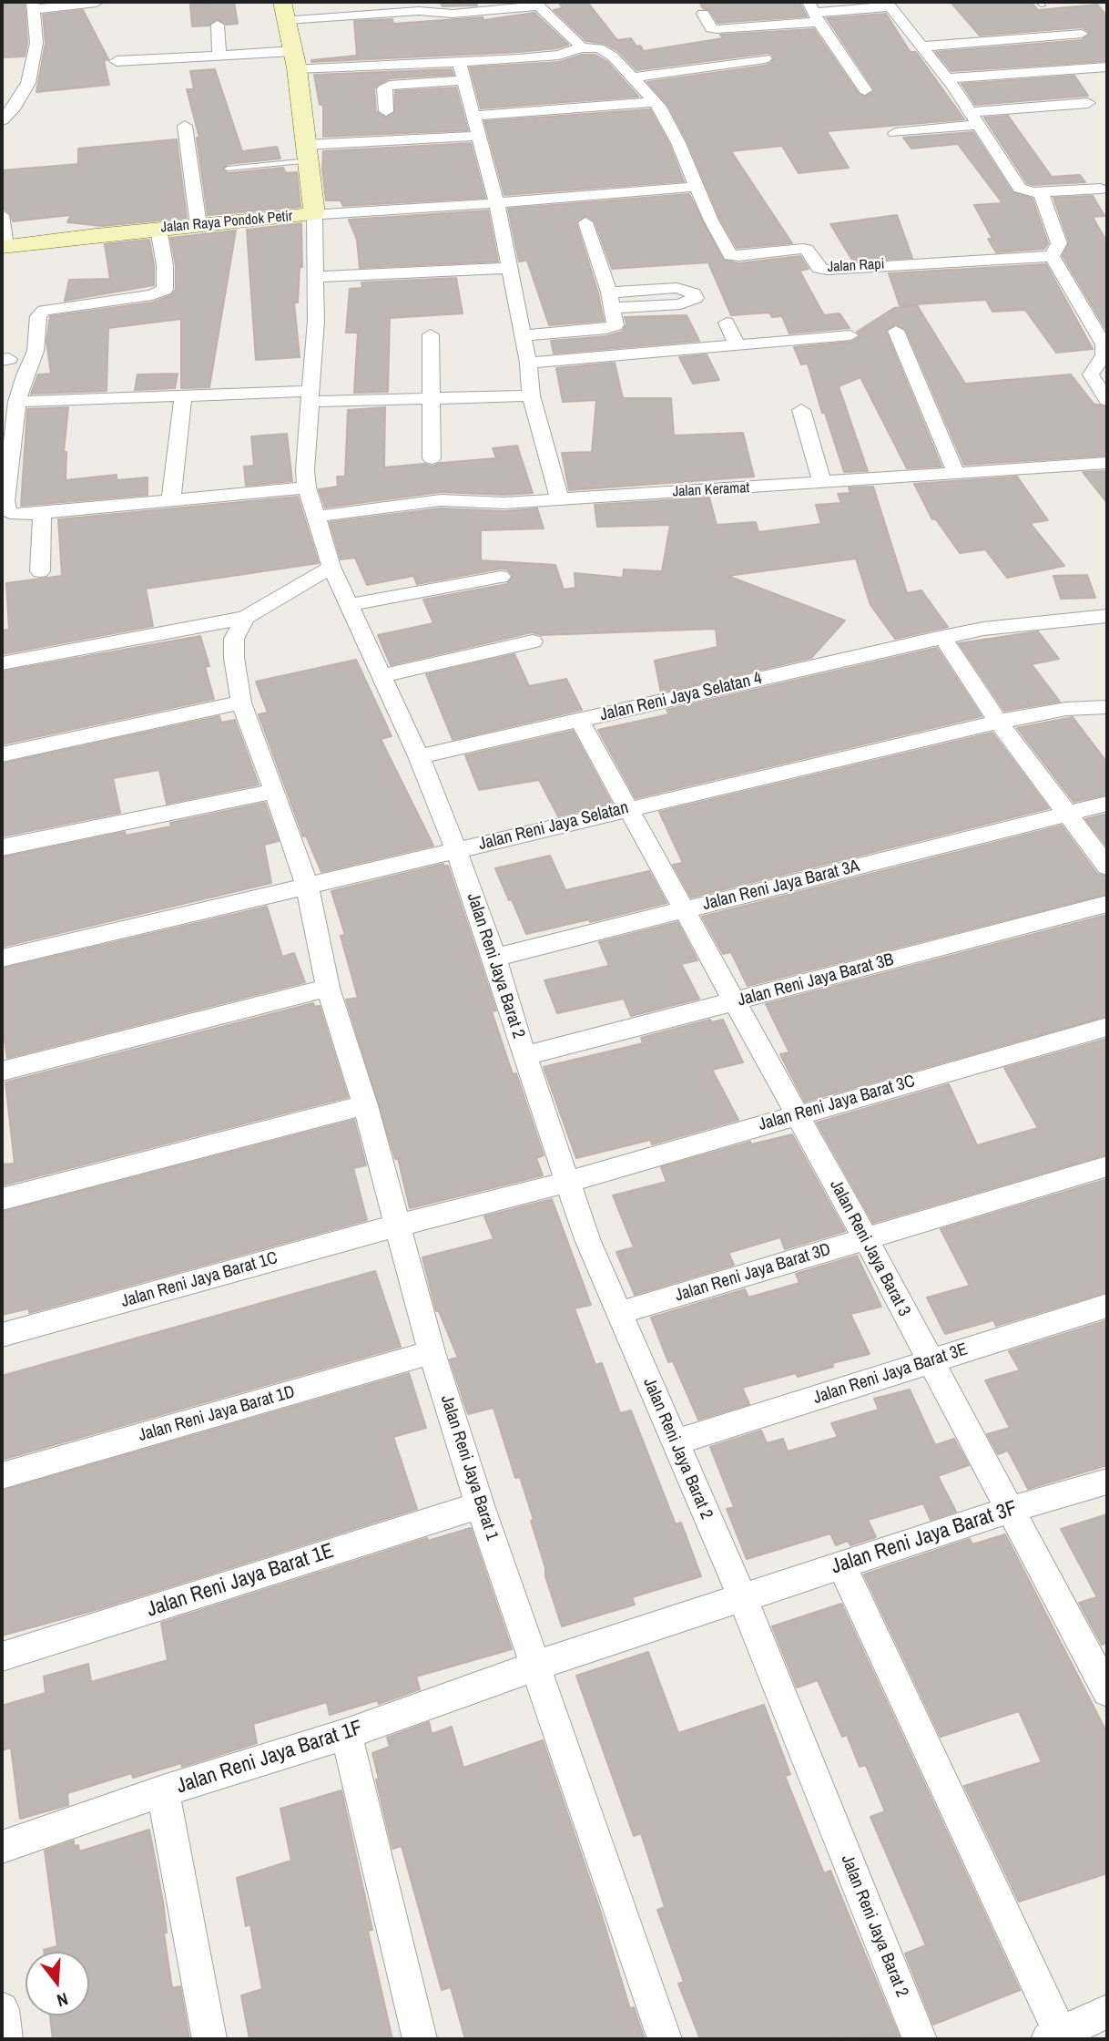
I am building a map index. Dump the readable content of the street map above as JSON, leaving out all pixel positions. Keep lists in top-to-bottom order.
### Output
{
  "streets": {
    "main road": ["Jalan Raya Pondok Petir"],
    "street": [
      "Jalan Rapi",
      "Jalan Keramat",
      "Jalan Reni Jaya Selatan 4",
      "Jalan Reni Jaya Selatan",
      "Jalan Reni Jaya Barat 3A",
      "Jalan Reni Jaya Barat 2",
      "Jalan Reni Jaya Barat 3B",
      "Jalan Reni Jaya Barat 3C",
      "Jalan Reni Jaya Barat 3",
      "Jalan Reni Jaya Barat 3D",
      "Jalan Reni Jaya Barat 1C",
      "Jalan Reni Jaya Barat 3E",
      "Jalan Reni Jaya Barat 1D",
      "Jalan Reni Jaya Barat 1",
      "Jalan Reni Jaya Barat 3F",
      "Jalan Reni Jaya Barat 1E",
      "Jalan Reni Jaya Barat 1F"
    ]
  },
  "crossings": [
    ["Jalan Keramat", "Jalan Reni Jaya Barat 2"],
    ["Jalan Reni Jaya Selatan 4", "Jalan Reni Jaya Barat 2"],
    ["Jalan Reni Jaya Selatan 4", "Jalan Reni Jaya Barat 3"],
    ["Jalan Reni Jaya Selatan", "Jalan Reni Jaya Barat 2"],
    ["Jalan Reni Jaya Selatan", "Jalan Reni Jaya Barat 3"],
    ["Jalan Reni Jaya Selatan", "Jalan Reni Jaya Barat 1"],
    ["Jalan Reni Jaya Barat 3A", "Jalan Reni Jaya Barat 2"],
    ["Jalan Reni Jaya Barat 3A", "Jalan Reni Jaya Barat 3"],
    ["Jalan Reni Jaya Barat 2", "Jalan Reni Jaya Barat 3B"],
    ["Jalan Reni Jaya Barat 2", "Jalan Reni Jaya Barat 3C"],
    ["Jalan Reni Jaya Barat 2", "Jalan Reni Jaya Barat 3D"],
    ["Jalan Reni Jaya Barat 2", "Jalan Reni Jaya Barat 3E"],
    ["Jalan Reni Jaya Barat 2", "Jalan Reni Jaya Barat 3F"],
    ["Jalan Reni Jaya Barat 3B", "Jalan Reni Jaya Barat 3"],
    ["Jalan Reni Jaya Barat 3C", "Jalan Reni Jaya Barat 3"],
    ["Jalan Reni Jaya Barat 3C", "Jalan Reni Jaya Barat 1C"],
    ["Jalan Reni Jaya Barat 3C", "Jalan Reni Jaya Barat 1"],
    ["Jalan Reni Jaya Barat 3", "Jalan Reni Jaya Barat 3D"],
    ["Jalan Reni Jaya Barat 3", "Jalan Reni Jaya Barat 3E"],
    ["Jalan Reni Jaya Barat 3", "Jalan Reni Jaya Barat 3F"],
    ["Jalan Reni Jaya Barat 1C", "Jalan Reni Jaya Barat 1"],
    ["Jalan Reni Jaya Barat 1D", "Jalan Reni Jaya Barat 1"],
    ["Jalan Reni Jaya Barat 1", "Jalan Reni Jaya Barat 3F"],
    ["Jalan Reni Jaya Barat 1", "Jalan Reni Jaya Barat 1E"],
    ["Jalan Reni Jaya Barat 1", "Jalan Reni Jaya Barat 1F"],
    ["Jalan Reni Jaya Barat 3F", "Jalan Reni Jaya Barat 1F"]
  ],
  "north": "bottom"
}
